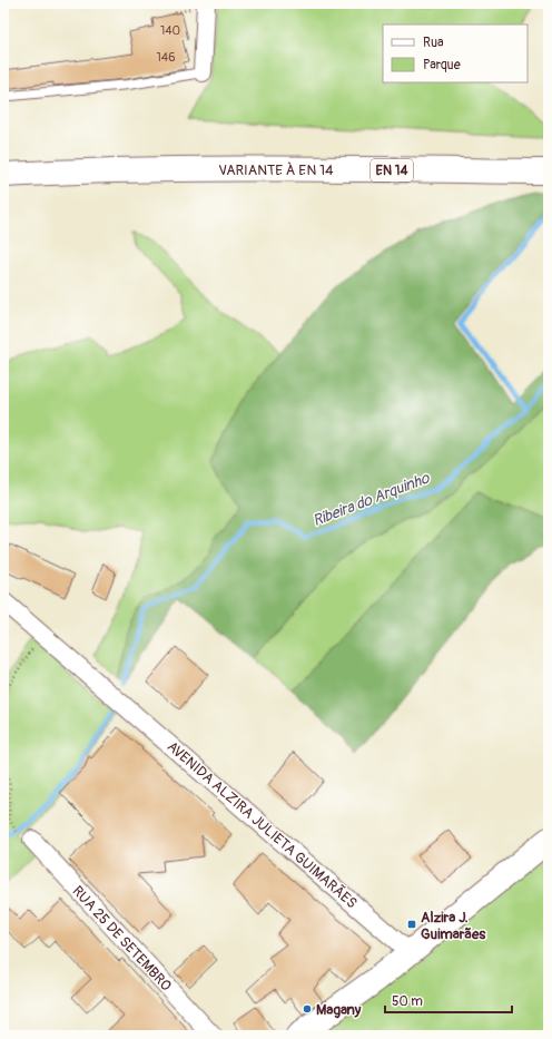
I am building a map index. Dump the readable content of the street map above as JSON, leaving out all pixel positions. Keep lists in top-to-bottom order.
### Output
{
  "streets": {
    "main road": ["VARIANTE À EN 14", "EN 14"],
    "street": ["AVENIDA ALZIRA JULIETA GUIMARÃES", "RUA 25 DE SETEMBRO"]
  },
  "water": ["Ribeira do Arquinho"],
  "places": {
    "transit": ["Alzira J. Guimarães"],
    "other": ["Magany"]
  },
  "house_numbers": ["140", "146"],
  "legend": ["Rua", "Parque"],
  "scale_bar": "50 m"
}
